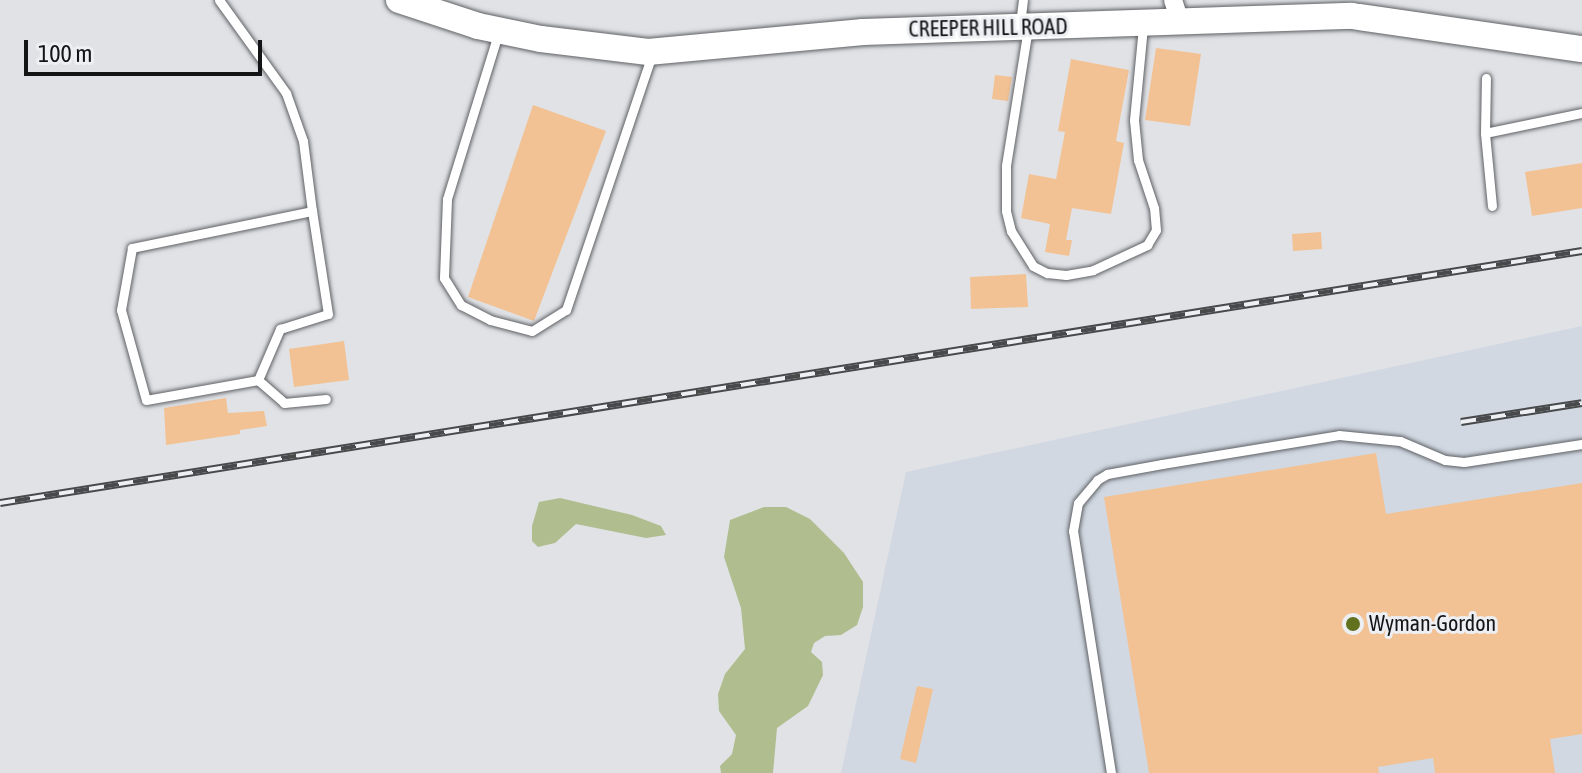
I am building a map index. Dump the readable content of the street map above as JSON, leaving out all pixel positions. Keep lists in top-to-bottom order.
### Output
{
  "streets": {
    "street": ["CREEPER HILL ROAD"]
  },
  "places": ["Wyman-Gordon"],
  "scale_bar": "100 m"
}
